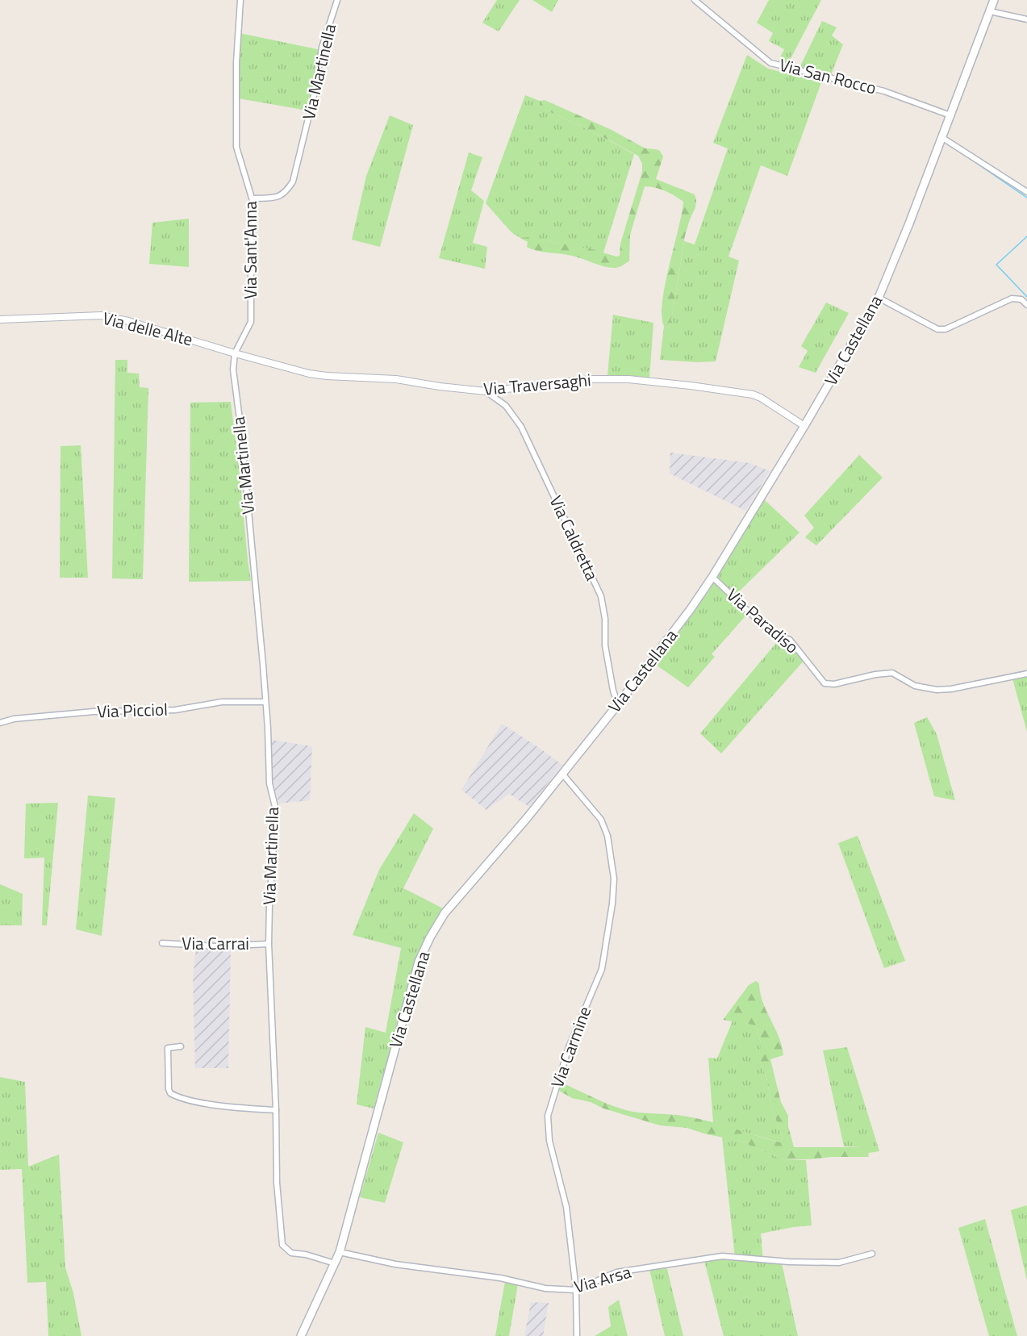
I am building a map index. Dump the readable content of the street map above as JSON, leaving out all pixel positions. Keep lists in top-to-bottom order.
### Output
{
  "streets": {
    "main road": ["Via Castellana"],
    "street": [
      "Via Martinella",
      "Via San Rocco",
      "Via Sant'Anna",
      "Via delle Alte",
      "Via Traversaghi",
      "Via Caldretta",
      "Via Paradiso",
      "Via Picciol",
      "Via Carrai",
      "Via Carmine",
      "Via Arsa"
    ]
  },
  "crossings": [
    ["Via Martinella", "Via Sant'Anna"],
    ["Via Martinella", "Via delle Alte"],
    ["Via Martinella", "Via Castellana"],
    ["Via Martinella", "Via Traversaghi"],
    ["Via Martinella", "Via Picciol"],
    ["Via Martinella", "Via Carrai"],
    ["Via San Rocco", "Via Castellana"],
    ["Via Sant'Anna", "Via delle Alte"],
    ["Via Sant'Anna", "Via Traversaghi"],
    ["Via delle Alte", "Via Traversaghi"],
    ["Via Castellana", "Via Traversaghi"],
    ["Via Castellana", "Via Caldretta"],
    ["Via Castellana", "Via Paradiso"],
    ["Via Castellana", "Via Carmine"],
    ["Via Castellana", "Via Arsa"],
    ["Via Traversaghi", "Via Caldretta"],
    ["Via Carmine", "Via Arsa"]
  ]
}
